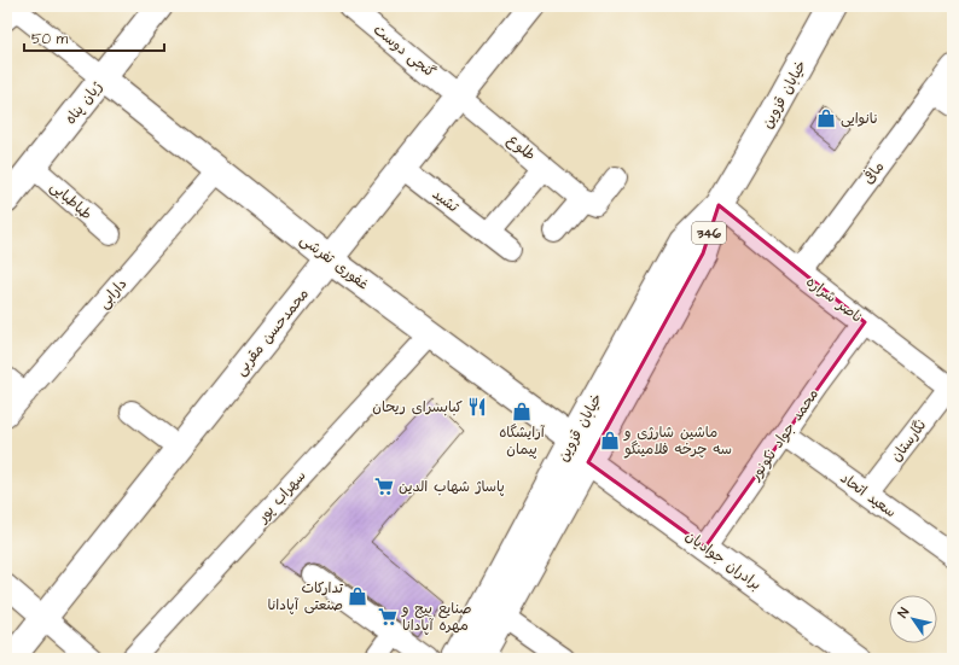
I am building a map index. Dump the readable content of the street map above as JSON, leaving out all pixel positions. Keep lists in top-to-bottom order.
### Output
{
  "streets": {
    "street": [
      "گنجی دوست",
      "خیابان قزوین",
      "ژیان پناه",
      "طلوع",
      "مافی",
      "طباطبایی",
      "تشید",
      "346",
      "غفوری تفرشی",
      "دارابی",
      "ناصر شراره",
      "محمدحسن مقربی",
      "محمد جواد نکونور",
      "نگارستان",
      "سعید اتحاد",
      "سهراب پور",
      "برادران جوادیان"
    ]
  },
  "crossings": [
    ["گنجی دوست", "طلوع"],
    ["گنجی دوست", "محمدحسن مقربی"],
    ["خیابان قزوین", "غفوری تفرشی"],
    ["خیابان قزوین", "ناصر شراره"],
    ["خیابان قزوین", "برادران جوادیان"],
    ["ژیان پناه", "طباطبایی"],
    ["ژیان پناه", "غفوری تفرشی"],
    ["طلوع", "محمدحسن مقربی"],
    ["مافی", "ناصر شراره"],
    ["تشید", "محمدحسن مقربی"],
    ["غفوری تفرشی", "دارابی"],
    ["غفوری تفرشی", "محمدحسن مقربی"],
    ["غفوری تفرشی", "سهراب پور"],
    ["ناصر شراره", "محمد جواد نکونور"],
    ["ناصر شراره", "نگارستان"],
    ["محمد جواد نکونور", "سعید اتحاد"],
    ["محمد جواد نکونور", "برادران جوادیان"],
    ["نگارستان", "سعید اتحاد"]
  ],
  "places": {
    "shop": [
      "نانوایی",
      "آرایشگاه پیمان",
      "ماشین شارژی و سه چرخه فلامینگو",
      "تدارکات صنعتی آپادانا"
    ],
    "restaurant": ["کبابسرای ریحان"],
    "supermarket": ["پاساژ شهاب الدین", "صنایع پیچ و مهره آپادانا"]
  },
  "scale_bar": "50 m",
  "north": "top left"
}
